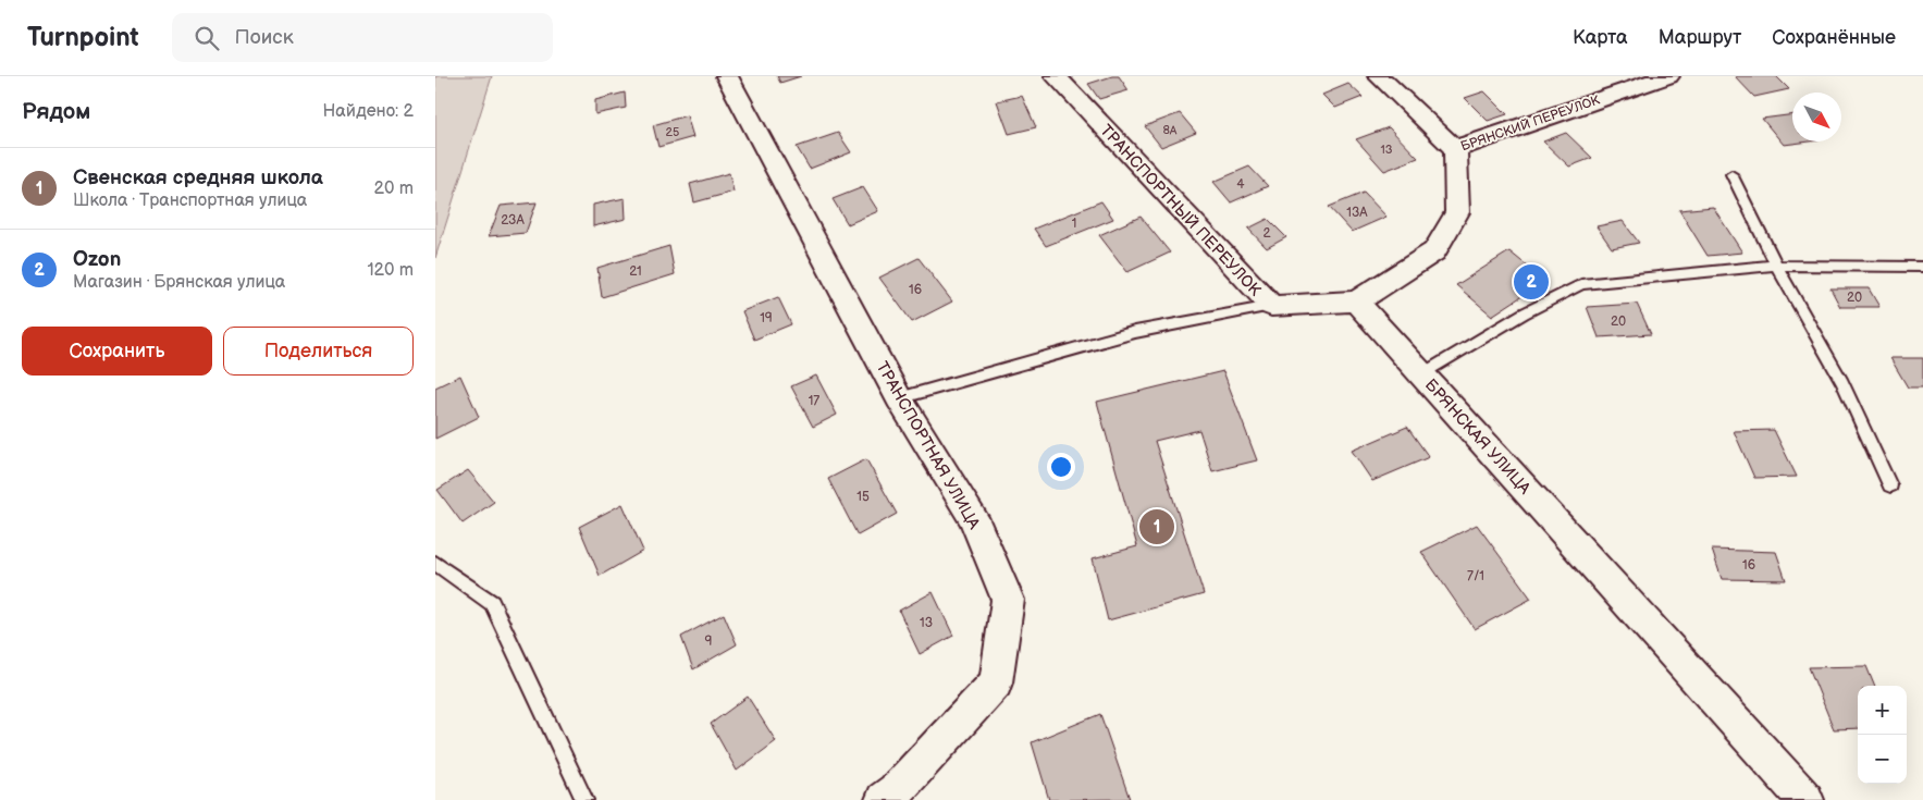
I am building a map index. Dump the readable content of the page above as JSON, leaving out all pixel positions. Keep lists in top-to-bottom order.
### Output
{
  "streets": {
    "street": [
      "БРЯНСКИЙ ПЕРЕУЛОК",
      "ТРАНСПОРТНЫЙ ПЕРЕУЛОК",
      "БРЯНСКАЯ УЛИЦА",
      "ТРАНСПОРТНАЯ УЛИЦА"
    ]
  },
  "crossings": [
    ["ТРАНСПОРТНЫЙ ПЕРЕУЛОК", "БРЯНСКАЯ УЛИЦА"]
  ],
  "house_numbers": [
    "8А",
    "25",
    "13",
    "4",
    "13А",
    "23А",
    "1",
    "2",
    "21",
    "16",
    "20",
    "19",
    "20",
    "17",
    "15",
    "16",
    "7/1",
    "13",
    "9"
  ],
  "north": "bottom right",
  "page": {
    "header": "Turnpoint",
    "search": "Поиск",
    "nav": ["Карта", "Маршрут", "Сохранённые"],
    "heading": ["Рядом", "Найдено: 2"],
    "list": [
      {
        "mark": "1",
        "name": "Свенская средняя школа",
        "note": "Школа · Транспортная улица",
        "value": "20 m"
      },
      {
        "mark": "2",
        "name": "Ozon",
        "note": "Магазин · Брянская улица",
        "value": "120 m"
      }
    ],
    "pins": ["2", "1"],
    "buttons": ["Сохранить", "Поделиться"],
    "map_buttons": ["+", "−"]
  }
}
